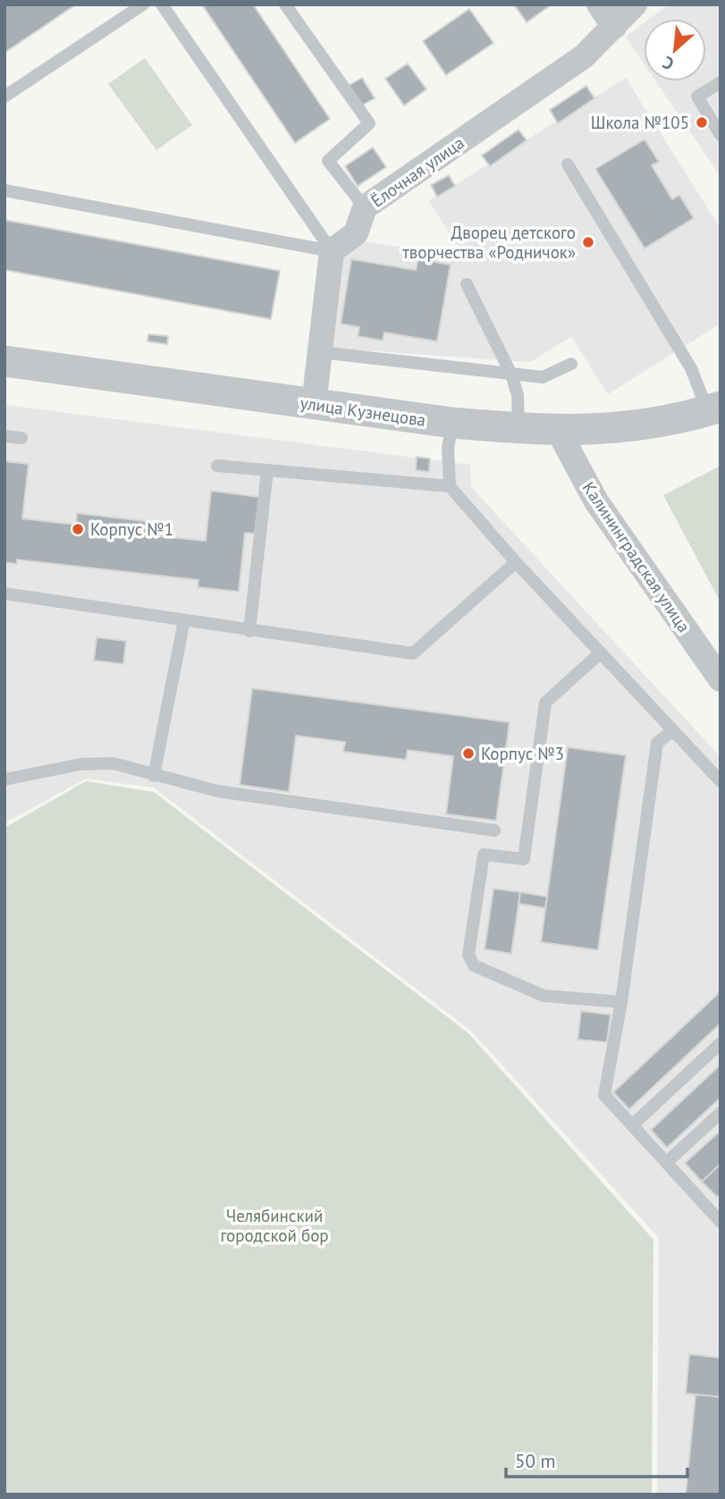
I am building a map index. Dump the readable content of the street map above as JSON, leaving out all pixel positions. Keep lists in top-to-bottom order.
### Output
{
  "streets": {
    "street": ["Ёлочная улица", "улица Кузнецова", "Калининградская улица"]
  },
  "crossings": [
    ["улица Кузнецова", "Калининградская улица"]
  ],
  "parks": ["Челябинский городской бор"],
  "places": [
    "Школа №105",
    "Дворец детского творчества «Родничок»",
    "Корпус №1",
    "Корпус №3"
  ],
  "scale_bar": "50 m",
  "north": "bottom left"
}
